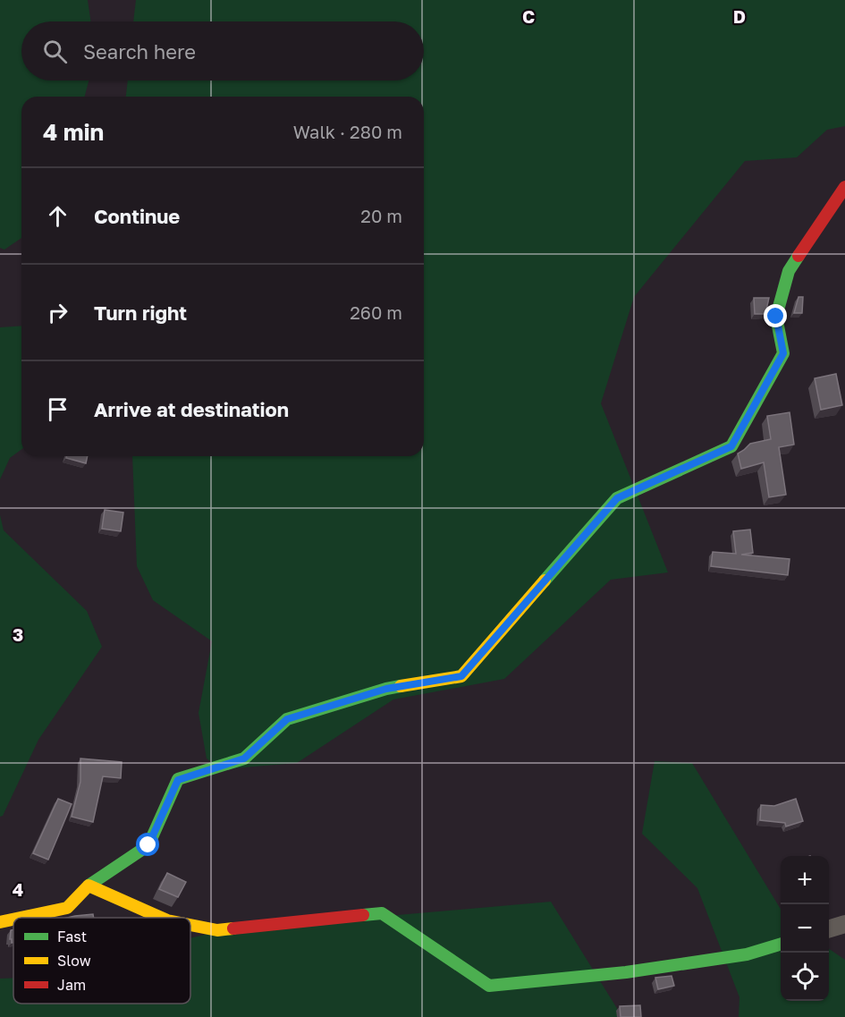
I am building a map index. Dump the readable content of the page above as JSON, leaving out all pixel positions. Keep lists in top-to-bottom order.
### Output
{
  "legend": ["Fast", "Slow", "Jam"],
  "page": {
    "search": "Search here",
    "heading": ["4 min", "Walk · 280 m"],
    "list": [
      ["Continue", "20 m"],
      ["Turn right", "260 m"],
      "Arrive at destination"
    ],
    "map_buttons": ["+", "−"]
  },
  "grid": {
    "columns": ["C", "D"],
    "rows": ["3", "4"]
  }
}
